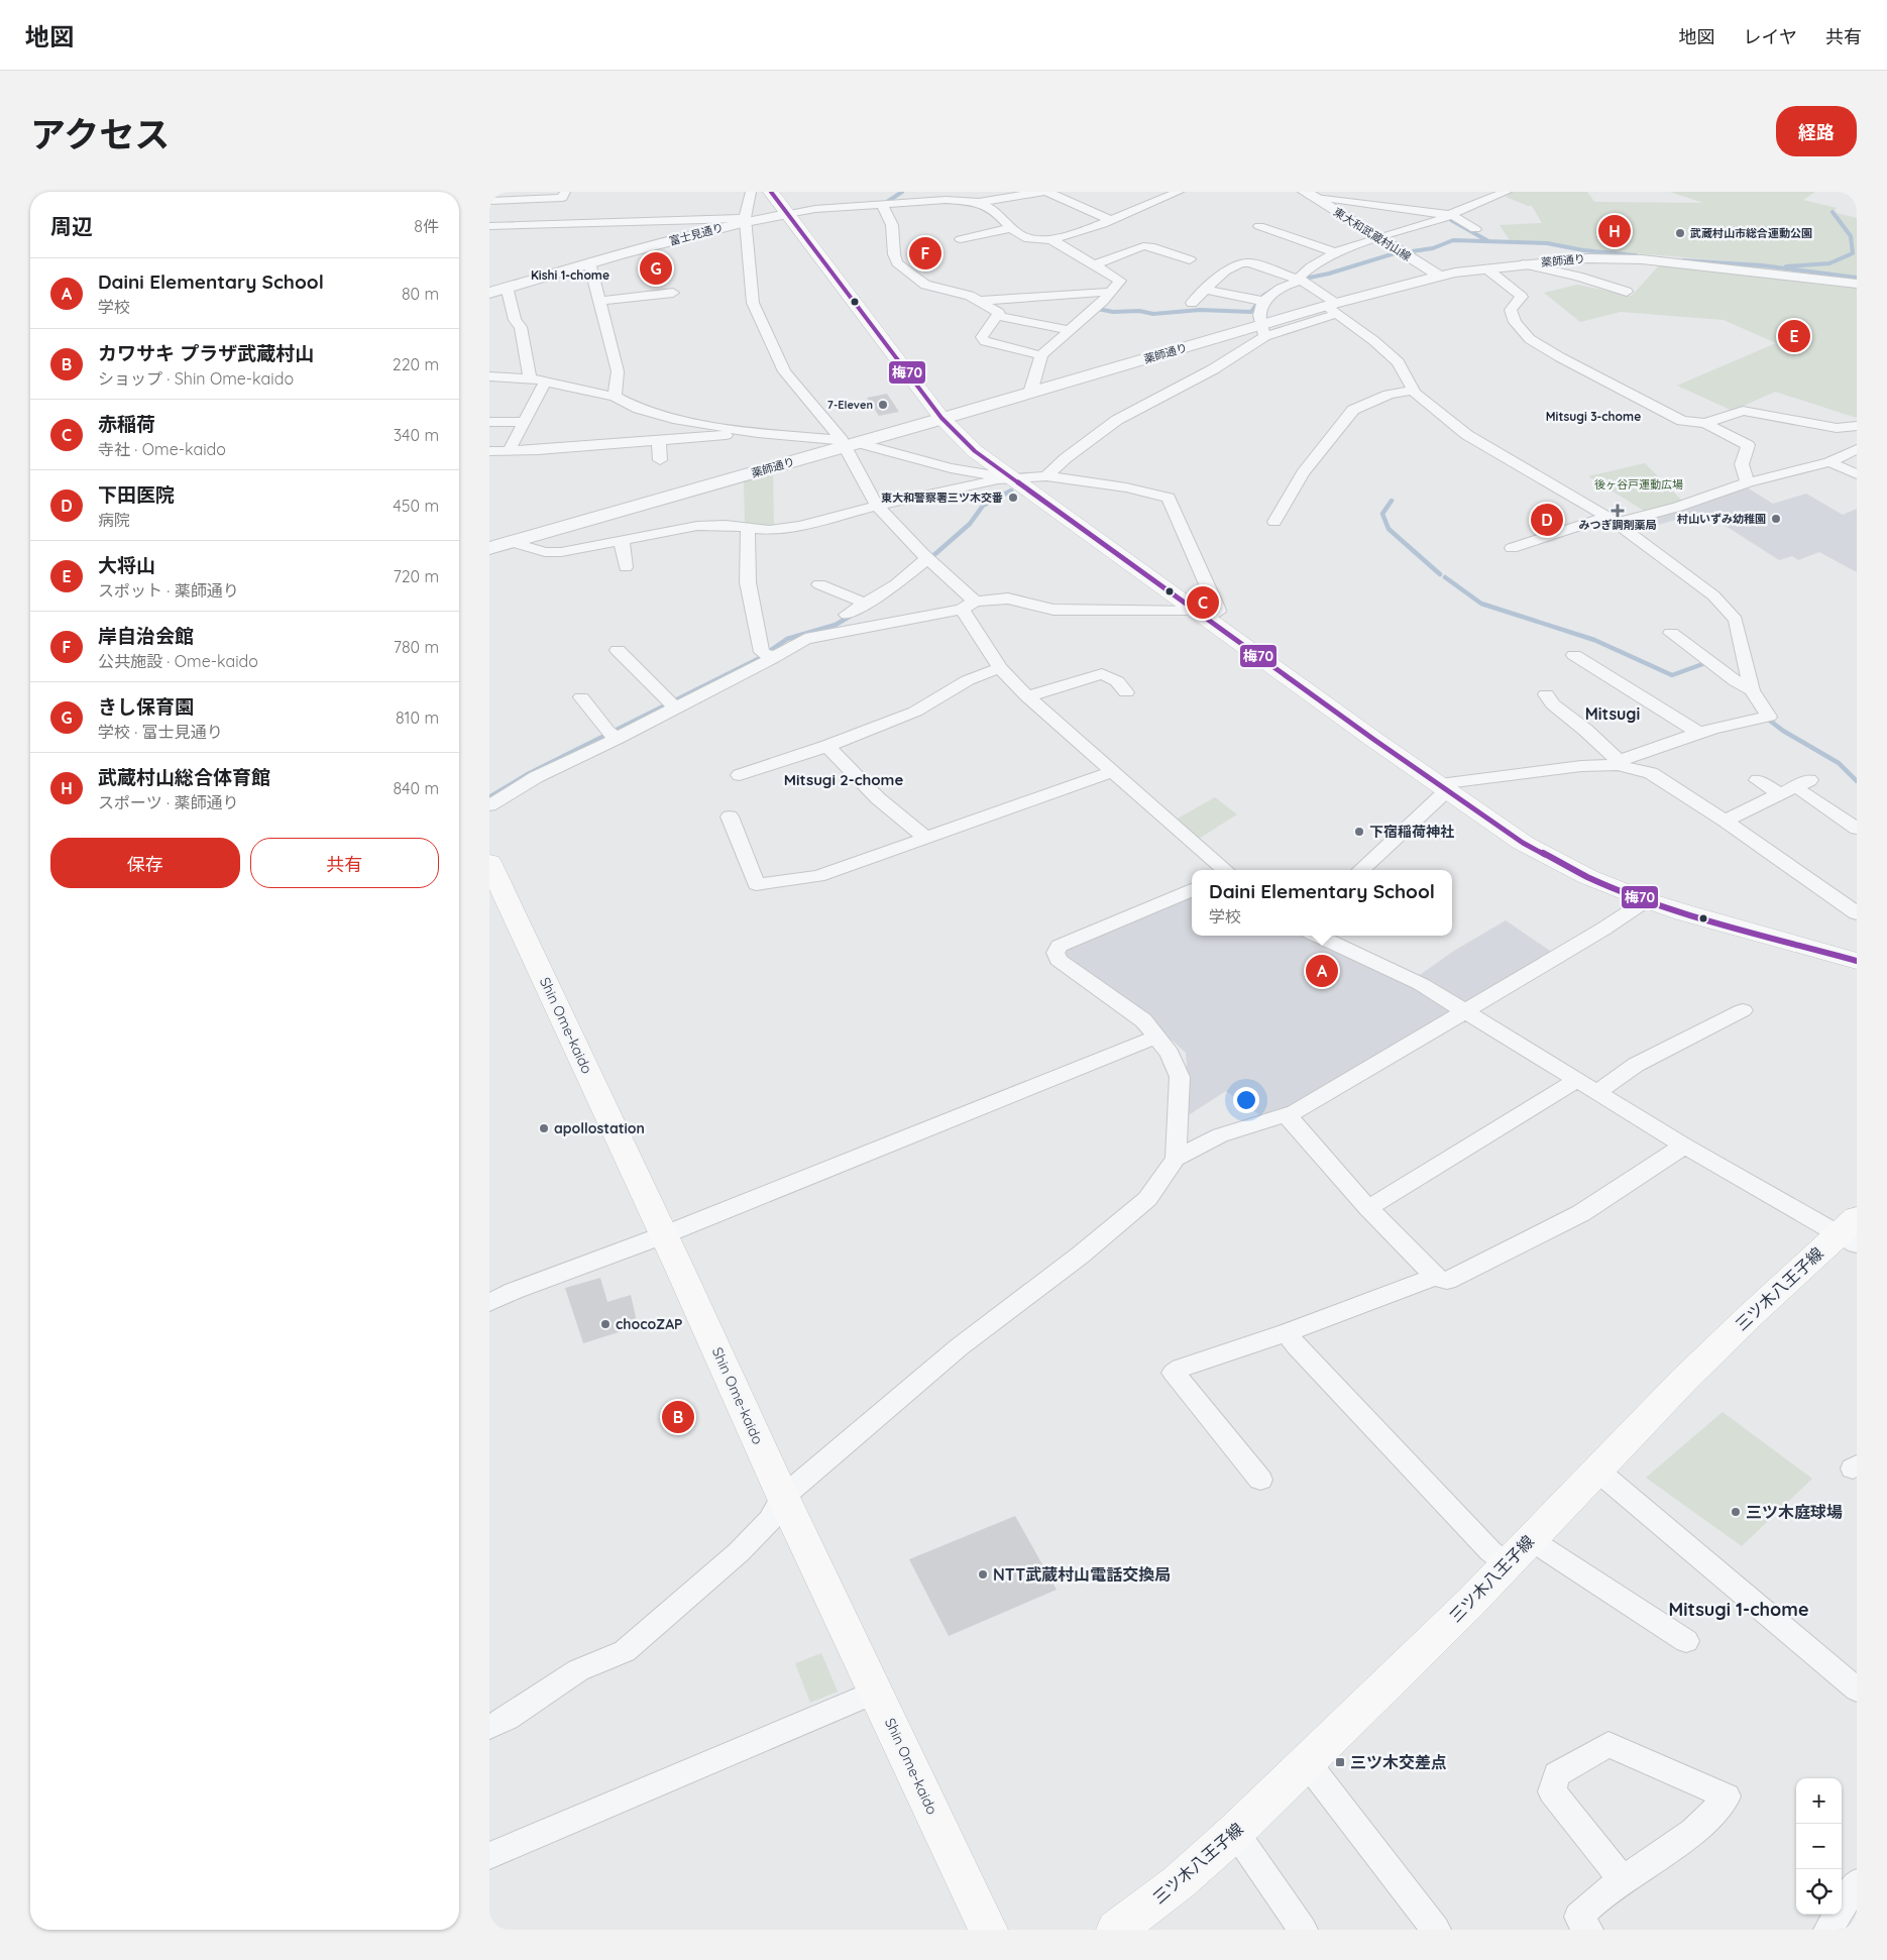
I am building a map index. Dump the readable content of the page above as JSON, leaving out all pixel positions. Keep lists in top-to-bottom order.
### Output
{
  "streets": {
    "main road": ["Shin Ome-kaido", "三ツ木八王子線"],
    "street": ["富士見通り", "東大和武蔵村山線", "薬師通り"]
  },
  "crossings": [
    ["東大和武蔵村山線", "薬師通り"]
  ],
  "districts": [
    "Kishi 1-chome",
    "Mitsugi 3-chome",
    "Mitsugi",
    "Mitsugi 2-chome",
    "Mitsugi 1-chome"
  ],
  "parks": ["後ヶ谷戸運動広場"],
  "places": {
    "other": [
      "武蔵村山市総合運動公園",
      "7-Eleven",
      "東大和警察署三ツ木交番",
      "村山いずみ幼稚園",
      "下宿稲荷神社",
      "apollostation",
      "chocoZAP",
      "三ツ木庭球場",
      "NTT武蔵村山電話交換局"
    ],
    "health": ["みつぎ調剤薬局"],
    "transit": ["三ツ木交差点"]
  },
  "lines": ["transit line 梅70"],
  "page": {
    "header": "地図",
    "nav": ["地図", "レイヤ", "共有"],
    "title": "アクセス",
    "buttons": [
      "経路",
      ["保存", "共有"]
    ],
    "heading": ["周辺", "8件"],
    "pins": [
      "H",
      "F",
      "G",
      "E",
      "D",
      "C",
      "A",
      "B"
    ],
    "list": [
      {
        "mark": "A",
        "name": "Daini Elementary School",
        "note": "学校",
        "value": "80 m"
      },
      {
        "mark": "B",
        "name": "カワサキ プラザ武蔵村山",
        "note": "ショップ · Shin Ome-kaido",
        "value": "220 m"
      },
      {
        "mark": "C",
        "name": "赤稲荷",
        "note": "寺社 · Ome-kaido",
        "value": "340 m"
      },
      {
        "mark": "D",
        "name": "下田医院",
        "note": "病院",
        "value": "450 m"
      },
      {
        "mark": "E",
        "name": "大将山",
        "note": "スポット · 薬師通り",
        "value": "720 m"
      },
      {
        "mark": "F",
        "name": "岸自治会館",
        "note": "公共施設 · Ome-kaido",
        "value": "780 m"
      },
      {
        "mark": "G",
        "name": "きし保育園",
        "note": "学校 · 富士見通り",
        "value": "810 m"
      },
      {
        "mark": "H",
        "name": "武蔵村山総合体育館",
        "note": "スポーツ · 薬師通り",
        "value": "840 m"
      }
    ],
    "popup": ["Daini Elementary School", "学校"],
    "map_buttons": ["+", "−"]
  }
}
